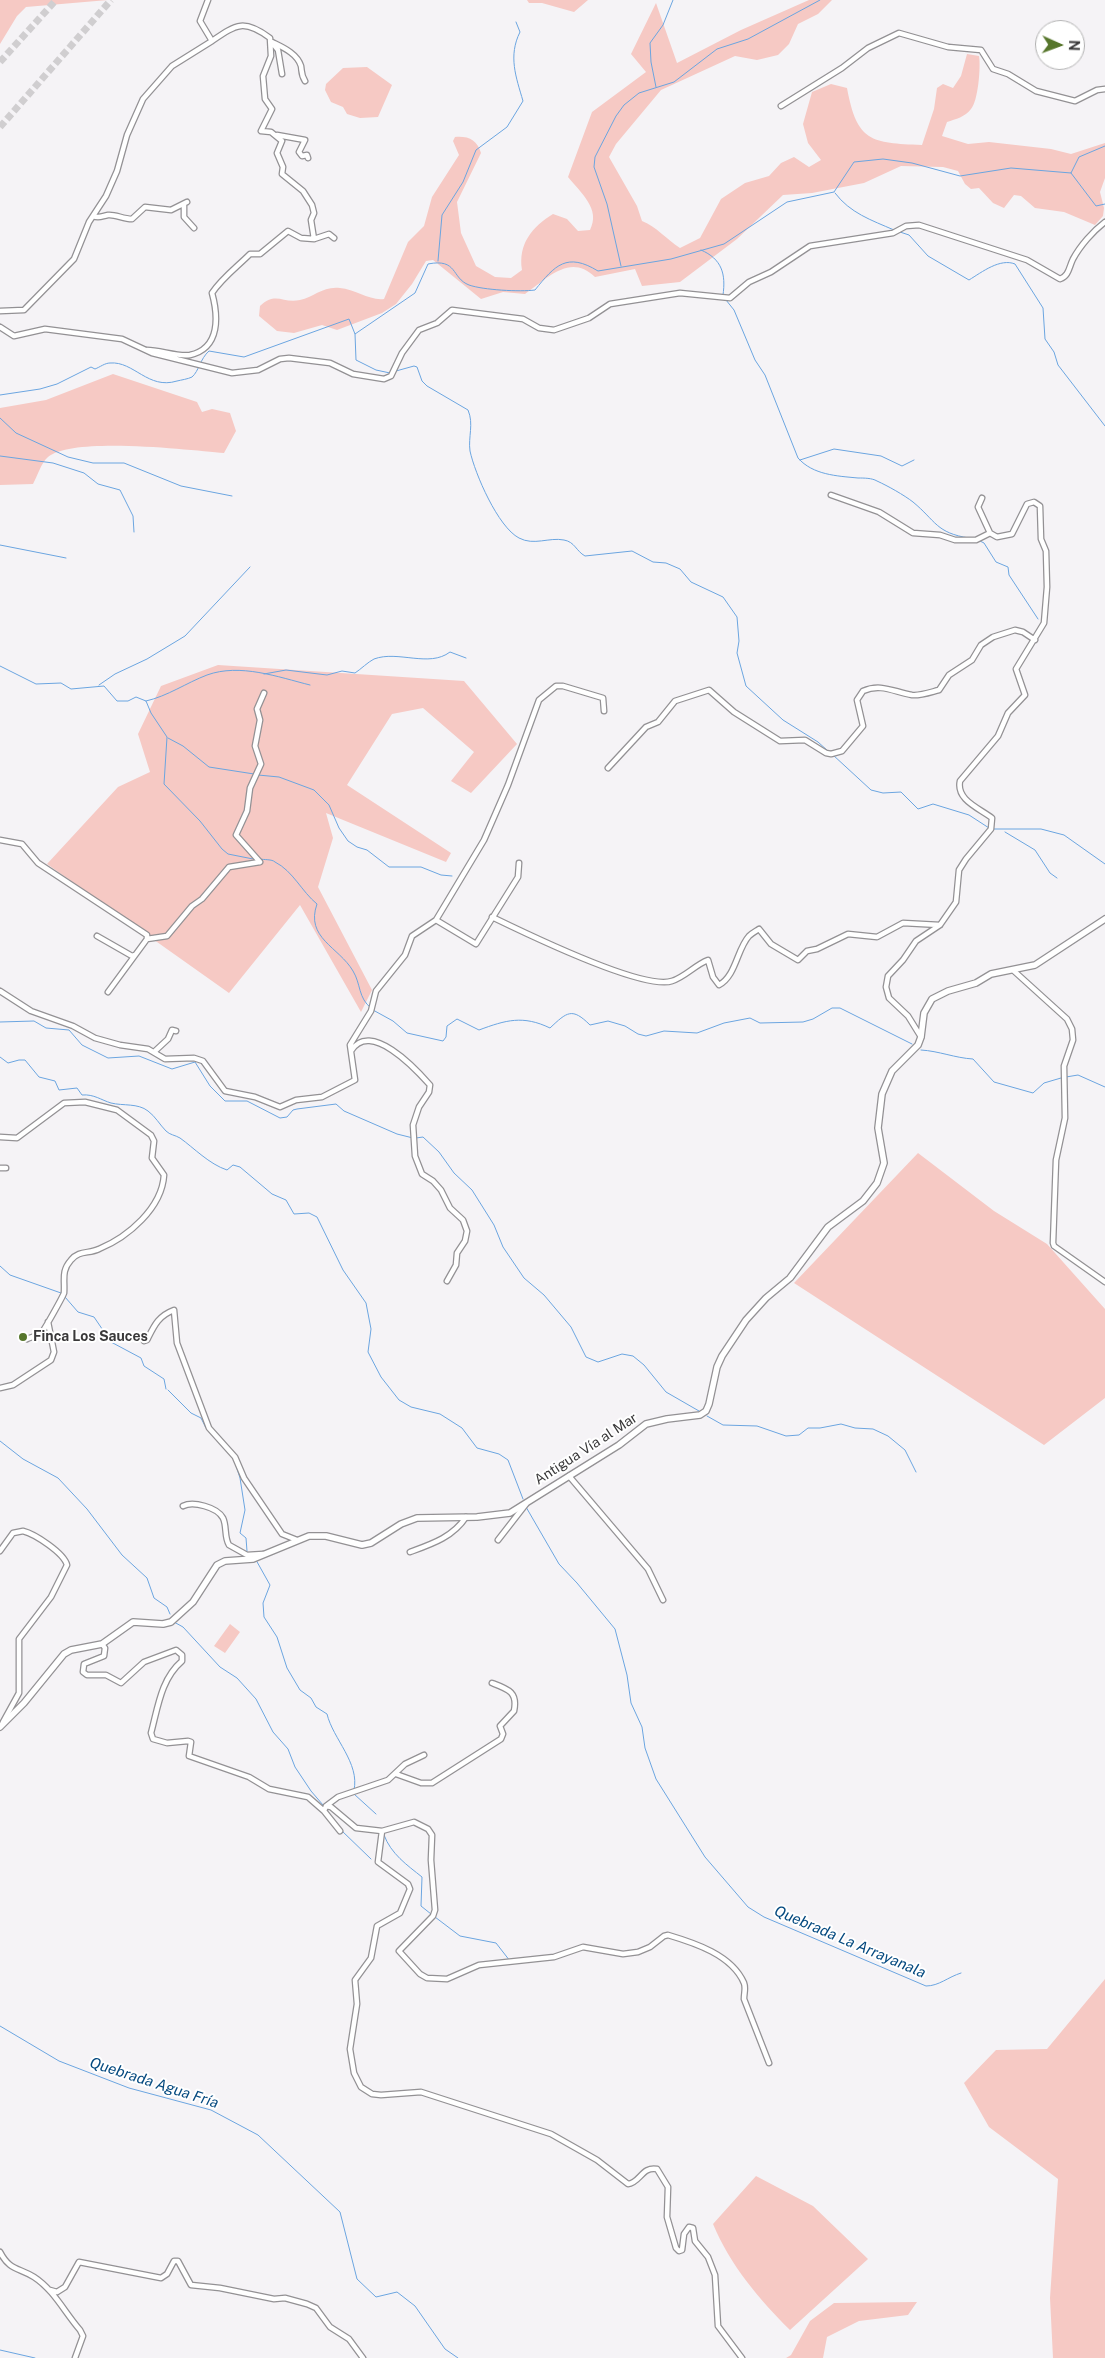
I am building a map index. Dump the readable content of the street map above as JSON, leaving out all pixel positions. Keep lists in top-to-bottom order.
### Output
{
  "streets": {
    "main road": ["Antigua Vía al Mar"]
  },
  "water": ["Quebrada La Arrayanala", "Quebrada Agua Fría"],
  "places": ["Finca Los Sauces"],
  "north": "right"
}
